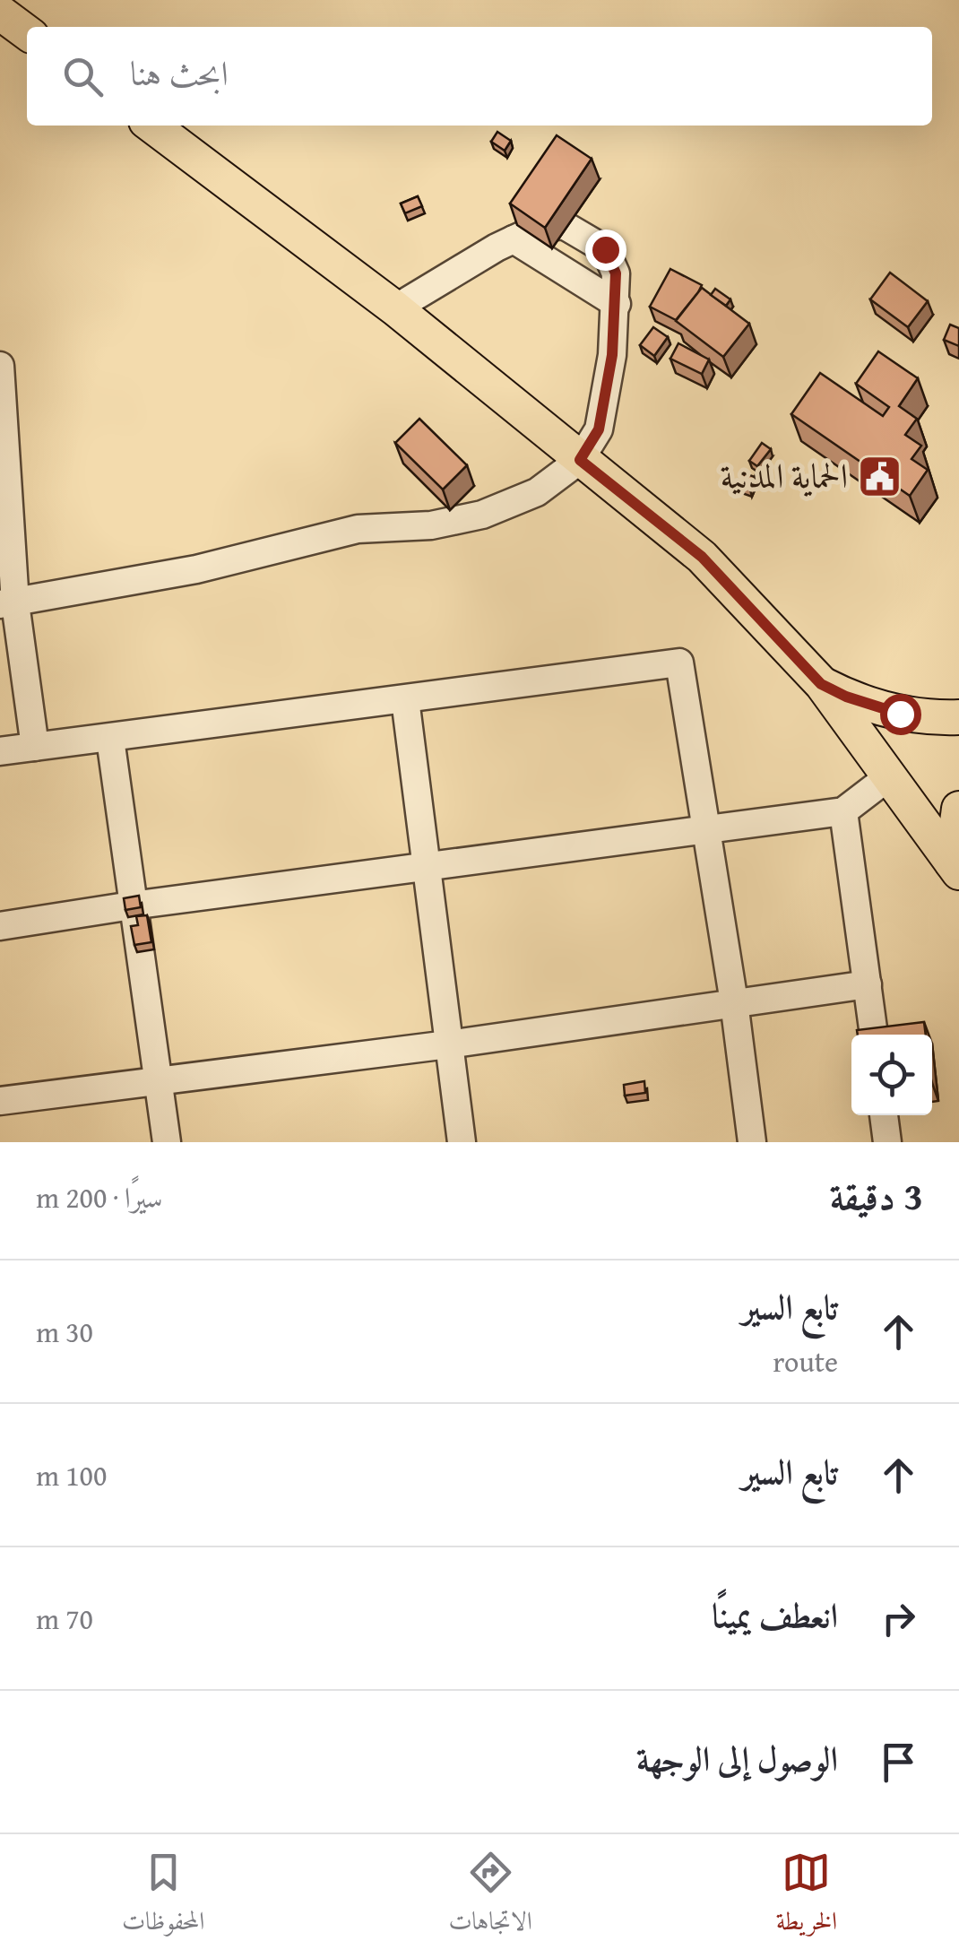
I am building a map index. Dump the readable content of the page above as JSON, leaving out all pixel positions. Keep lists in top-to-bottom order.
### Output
{
  "places": {
    "public building": ["الحماية المدنية"]
  },
  "page": {
    "search": "ابحث هنا",
    "heading": ["3 دقيقة", "سيرًا · 200 m"],
    "list": [
      ["تابع السير", "route", "30 m"],
      ["تابع السير", "100 m"],
      ["انعطف يمينًا", "70 m"],
      "الوصول إلى الوجهة"
    ],
    "nav": ["الخريطة", "الاتجاهات", "المحفوظات"]
  }
}
